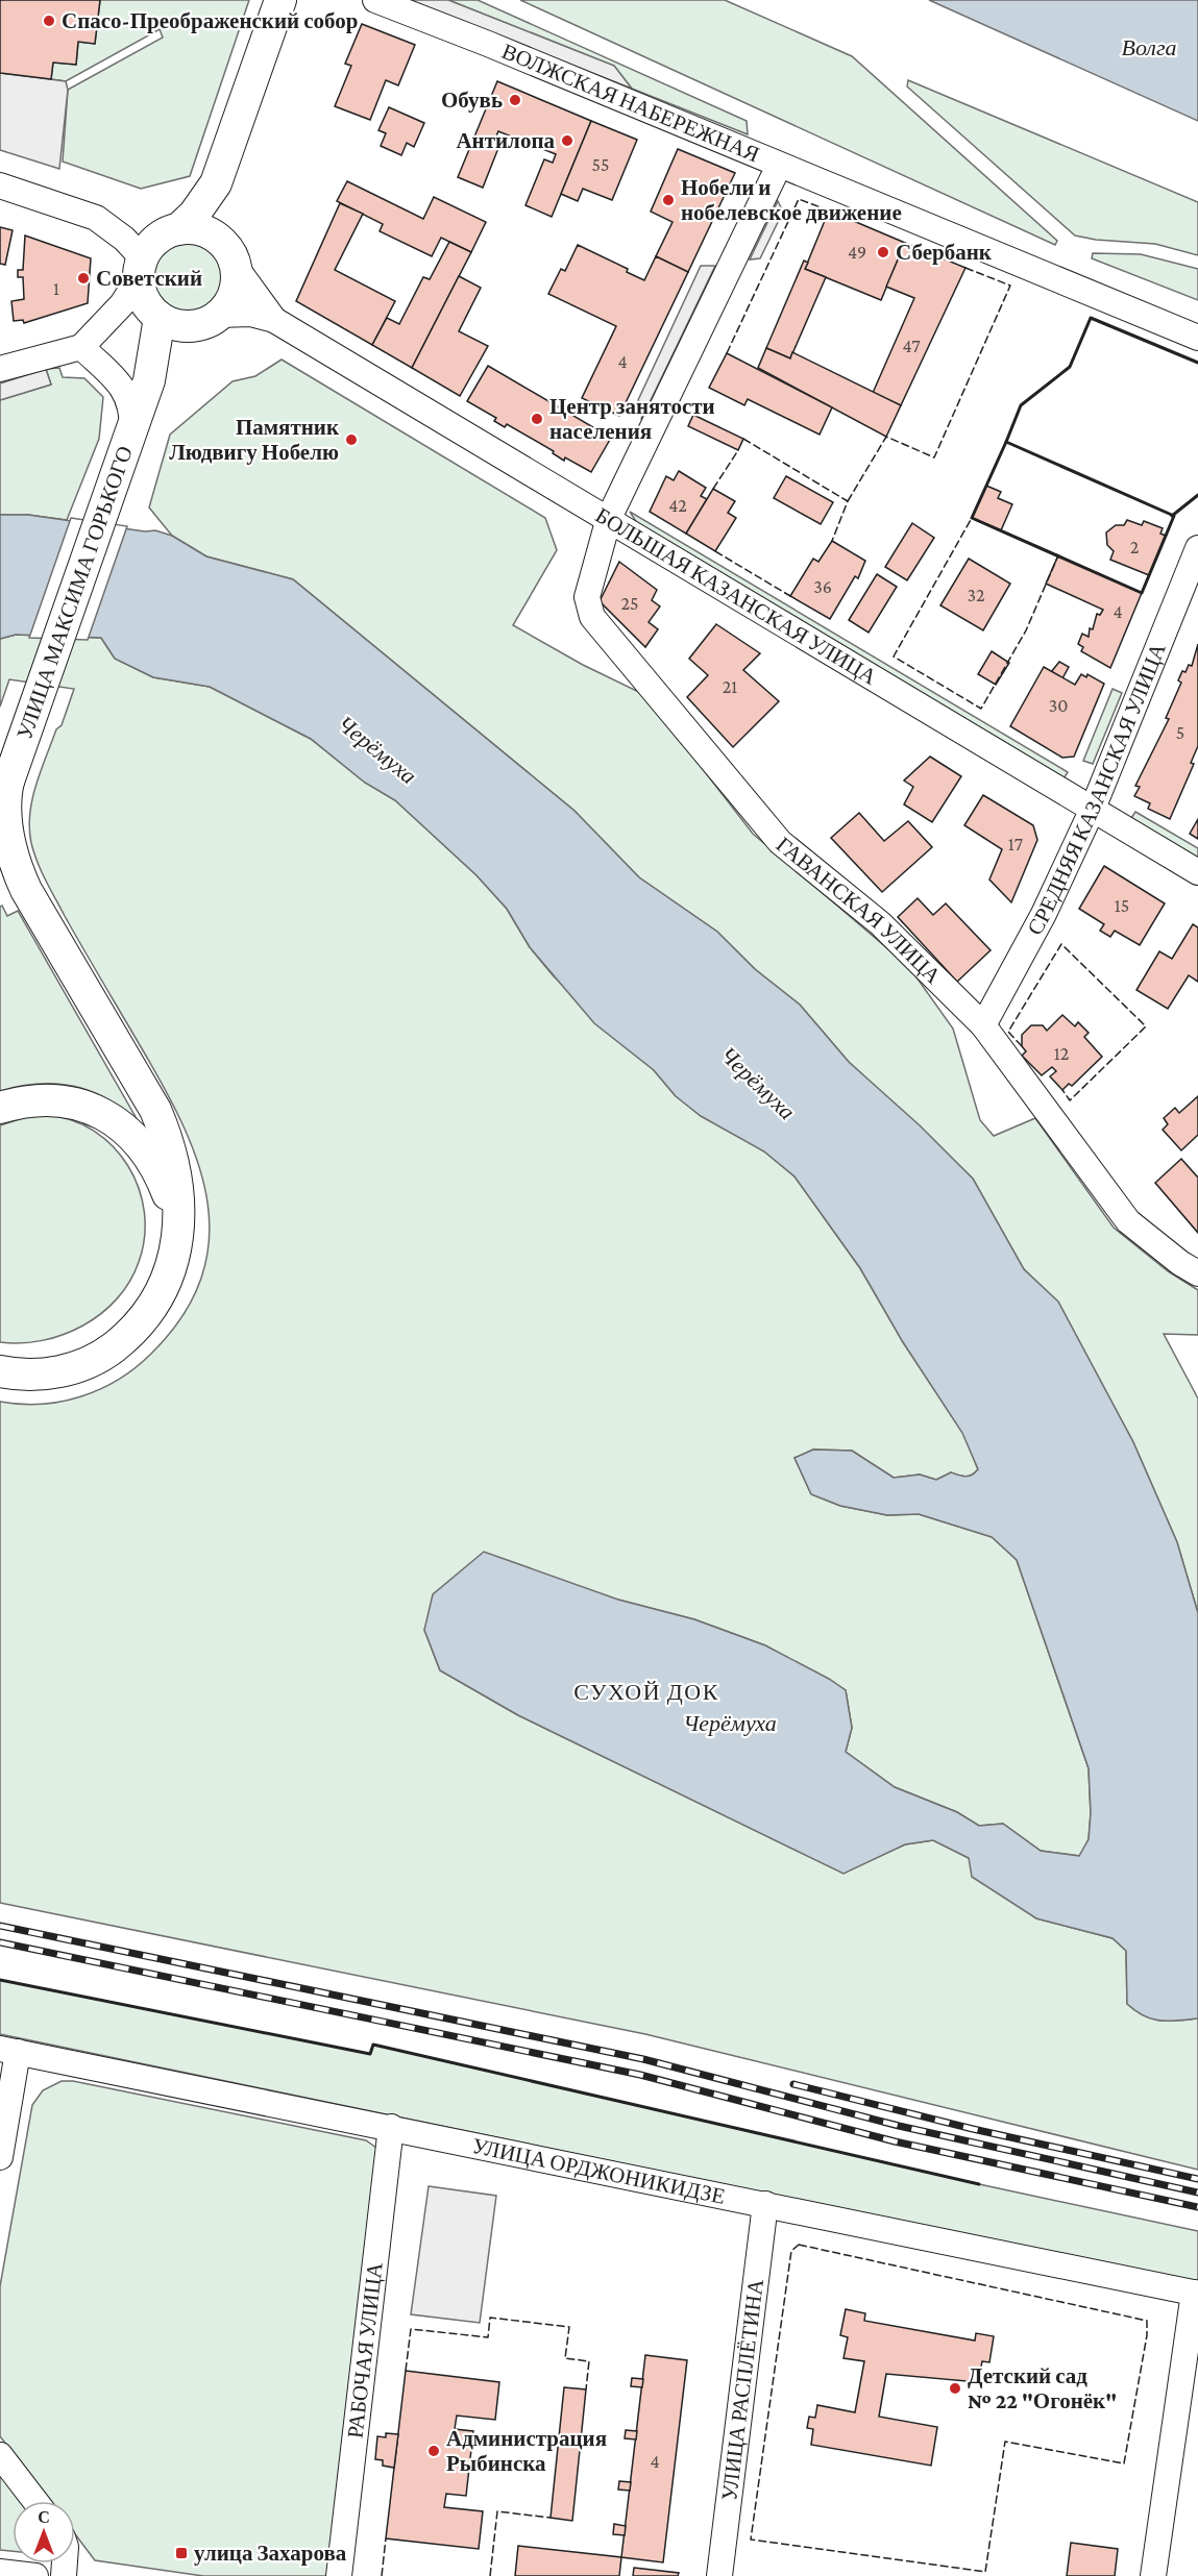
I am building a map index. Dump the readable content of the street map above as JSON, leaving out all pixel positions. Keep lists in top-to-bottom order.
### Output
{
  "streets": {
    "main road": ["УЛИЦА МАКСИМА ГОРЬКОГО"],
    "street": [
      "ВОЛЖСКАЯ НАБЕРЕЖНАЯ",
      "БОЛЬШАЯ КАЗАНСКАЯ УЛИЦА",
      "СРЕДНЯЯ КАЗАНСКАЯ УЛИЦА",
      "ГАВАНСКАЯ УЛИЦА",
      "УЛИЦА ОРДЖОНИКИДЗЕ",
      "РАБОЧАЯ УЛИЦА",
      "УЛИЦА РАСПЛЁТИНА"
    ]
  },
  "crossings": [
    ["ВОЛЖСКАЯ НАБЕРЕЖНАЯ", "ГАВАНСКАЯ УЛИЦА"],
    ["БОЛЬШАЯ КАЗАНСКАЯ УЛИЦА", "СРЕДНЯЯ КАЗАНСКАЯ УЛИЦА"],
    ["БОЛЬШАЯ КАЗАНСКАЯ УЛИЦА", "ГАВАНСКАЯ УЛИЦА"],
    ["СРЕДНЯЯ КАЗАНСКАЯ УЛИЦА", "ГАВАНСКАЯ УЛИЦА"],
    ["УЛИЦА ОРДЖОНИКИДЗЕ", "РАБОЧАЯ УЛИЦА"],
    ["УЛИЦА ОРДЖОНИКИДЗЕ", "УЛИЦА РАСПЛЁТИНА"]
  ],
  "districts": ["СУХОЙ ДОК"],
  "water": ["Волга", "Черёмуха"],
  "places": {
    "other": [
      "Спасо-Преображенский собор",
      "Обувь",
      "Антилопа",
      "Нобели и нобелевское движение",
      "Сбербанк",
      "Советский",
      "Центр занятости населения",
      "Памятник Людвигу Нобелю",
      "Детский сад № 22 \"Огонёк\"",
      "Администрация Рыбинска"
    ],
    "transit": ["улица Захарова"]
  },
  "house_numbers": [
    "55",
    "49",
    "1",
    "47",
    "4",
    "42",
    "2",
    "36",
    "32",
    "25",
    "4",
    "21",
    "30",
    "5",
    "17",
    "15",
    "12",
    "4"
  ],
  "north": "top"
}
